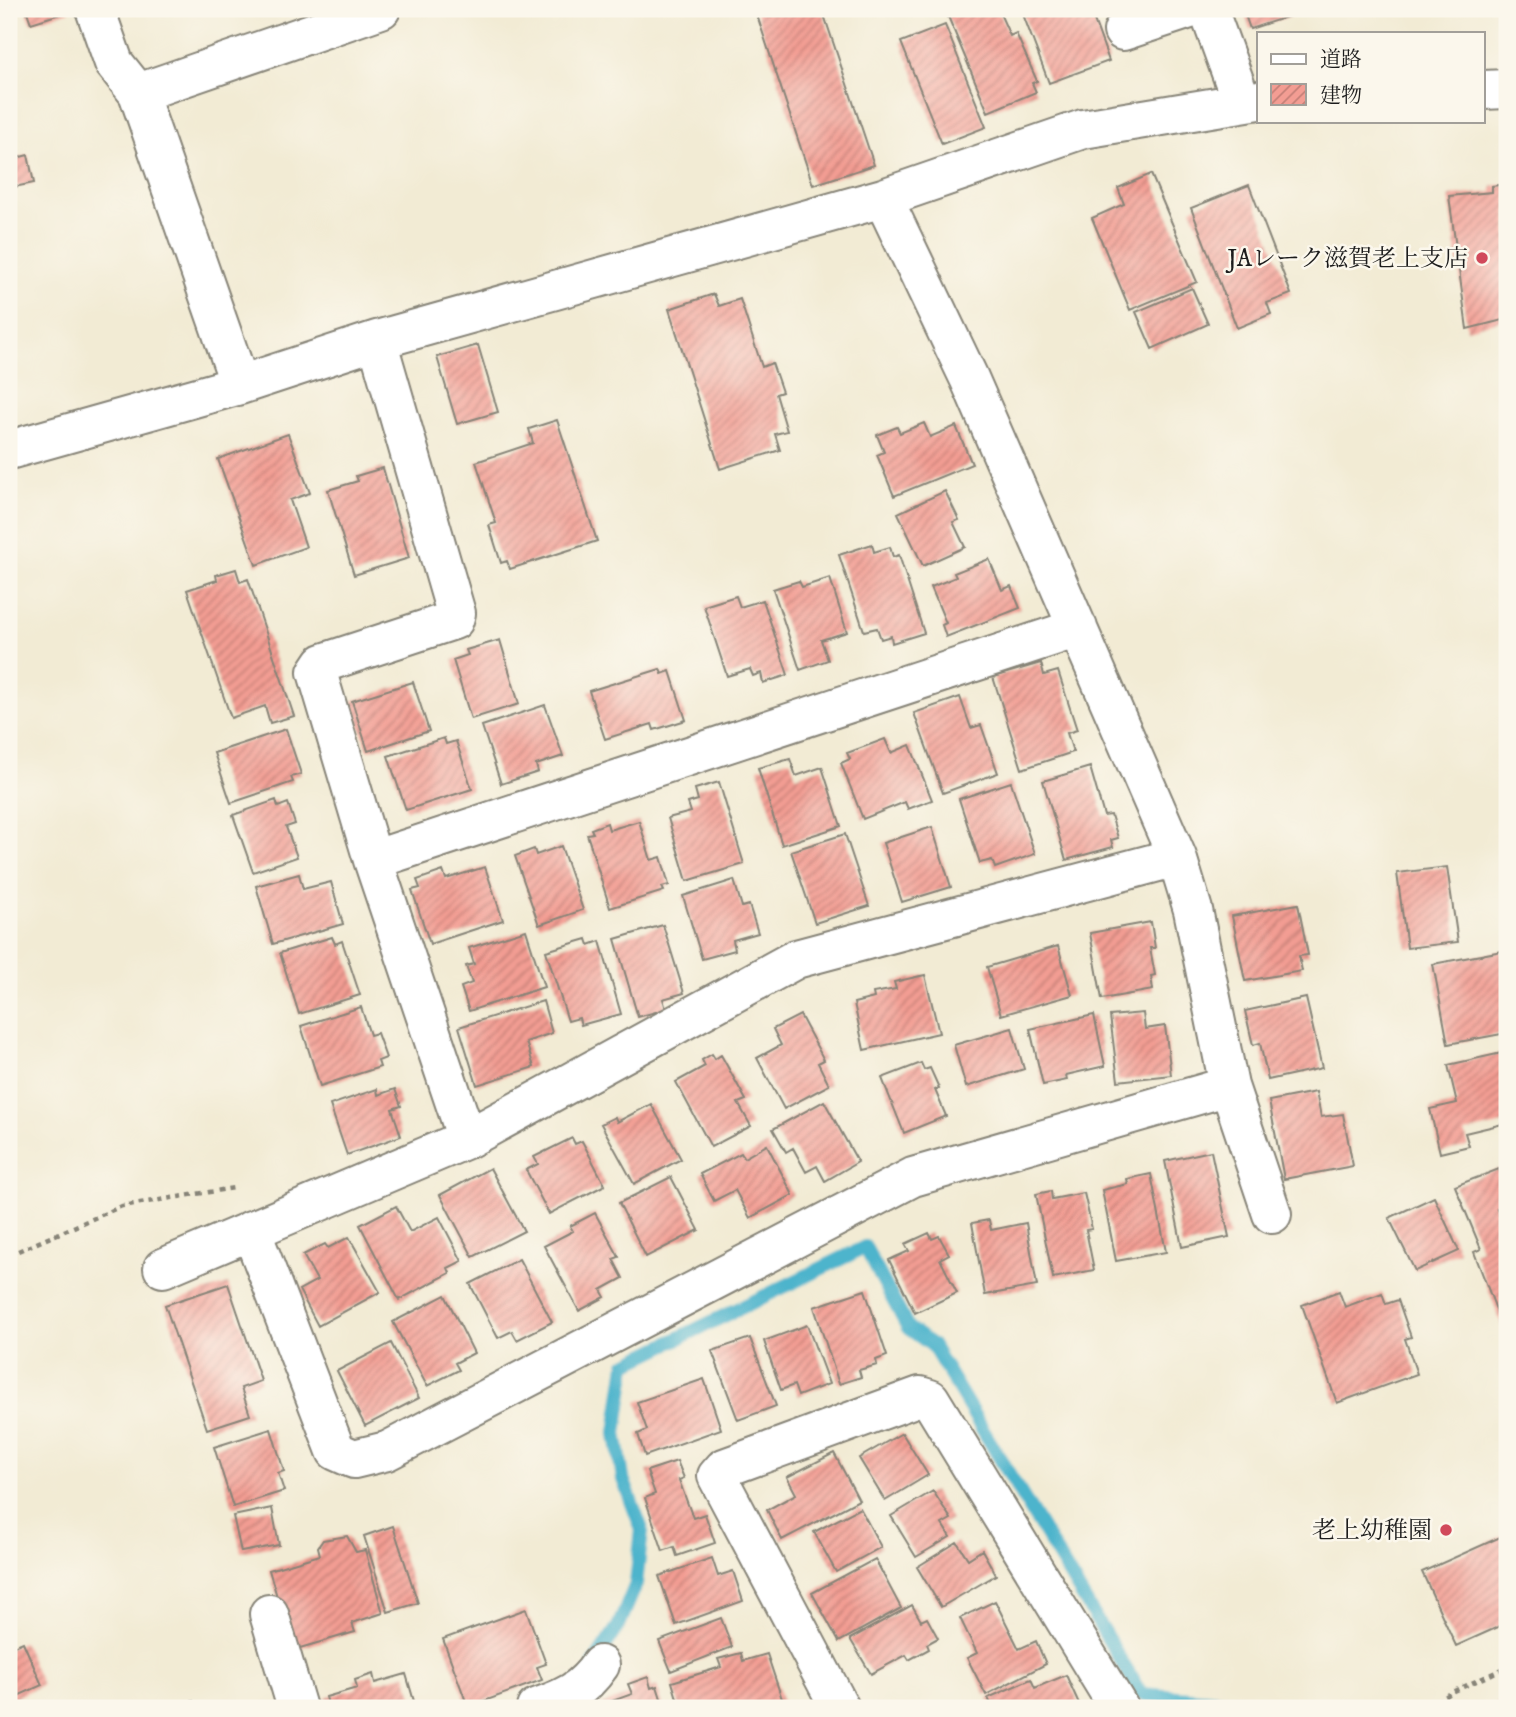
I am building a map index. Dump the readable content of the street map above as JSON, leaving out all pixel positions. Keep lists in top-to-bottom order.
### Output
{
  "places": ["JAレーク滋賀老上支店", "老上幼稚園"],
  "legend": ["道路", "建物"]
}
